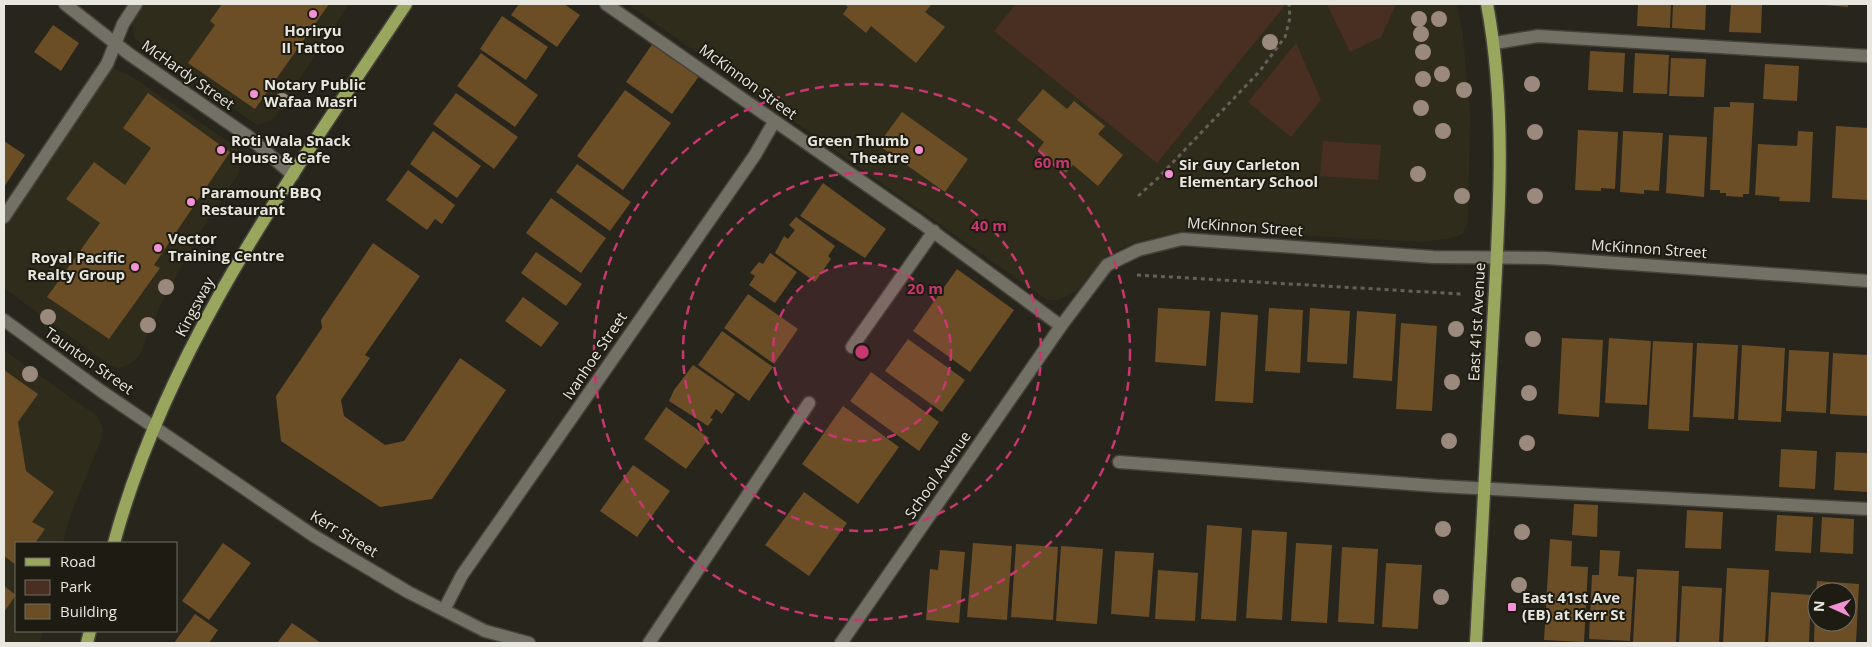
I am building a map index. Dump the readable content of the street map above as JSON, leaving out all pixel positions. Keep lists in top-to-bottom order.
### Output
{
  "streets": {
    "main road": ["Kingsway", "East 41st Avenue"],
    "street": [
      "McHardy Street",
      "McKinnon Street",
      "Ivanhoe Street",
      "Taunton Street",
      "School Avenue",
      "Kerr Street"
    ]
  },
  "crossings": [
    ["McHardy Street", "Kingsway"],
    ["McKinnon Street", "East 41st Avenue"],
    ["McKinnon Street", "Ivanhoe Street"],
    ["McKinnon Street", "School Avenue"],
    ["Kingsway", "Taunton Street"],
    ["Kingsway", "Kerr Street"],
    ["Ivanhoe Street", "Kerr Street"],
    ["Taunton Street", "Kerr Street"]
  ],
  "places": {
    "other": [
      "Horiryu II Tattoo",
      "Notary Public Wafaa Masri",
      "Roti Wala Snack House & Cafe",
      "Green Thumb Theatre",
      "Sir Guy Carleton Elementary School",
      "Paramount BBQ Restaurant",
      "Vector Training Centre",
      "Royal Pacific Realty Group"
    ],
    "transit": ["East 41st Ave (EB) at Kerr St"]
  },
  "legend": ["Road", "Park", "Building"],
  "north": "left",
  "rings": ["60 m", "40 m", "20 m"]
}
